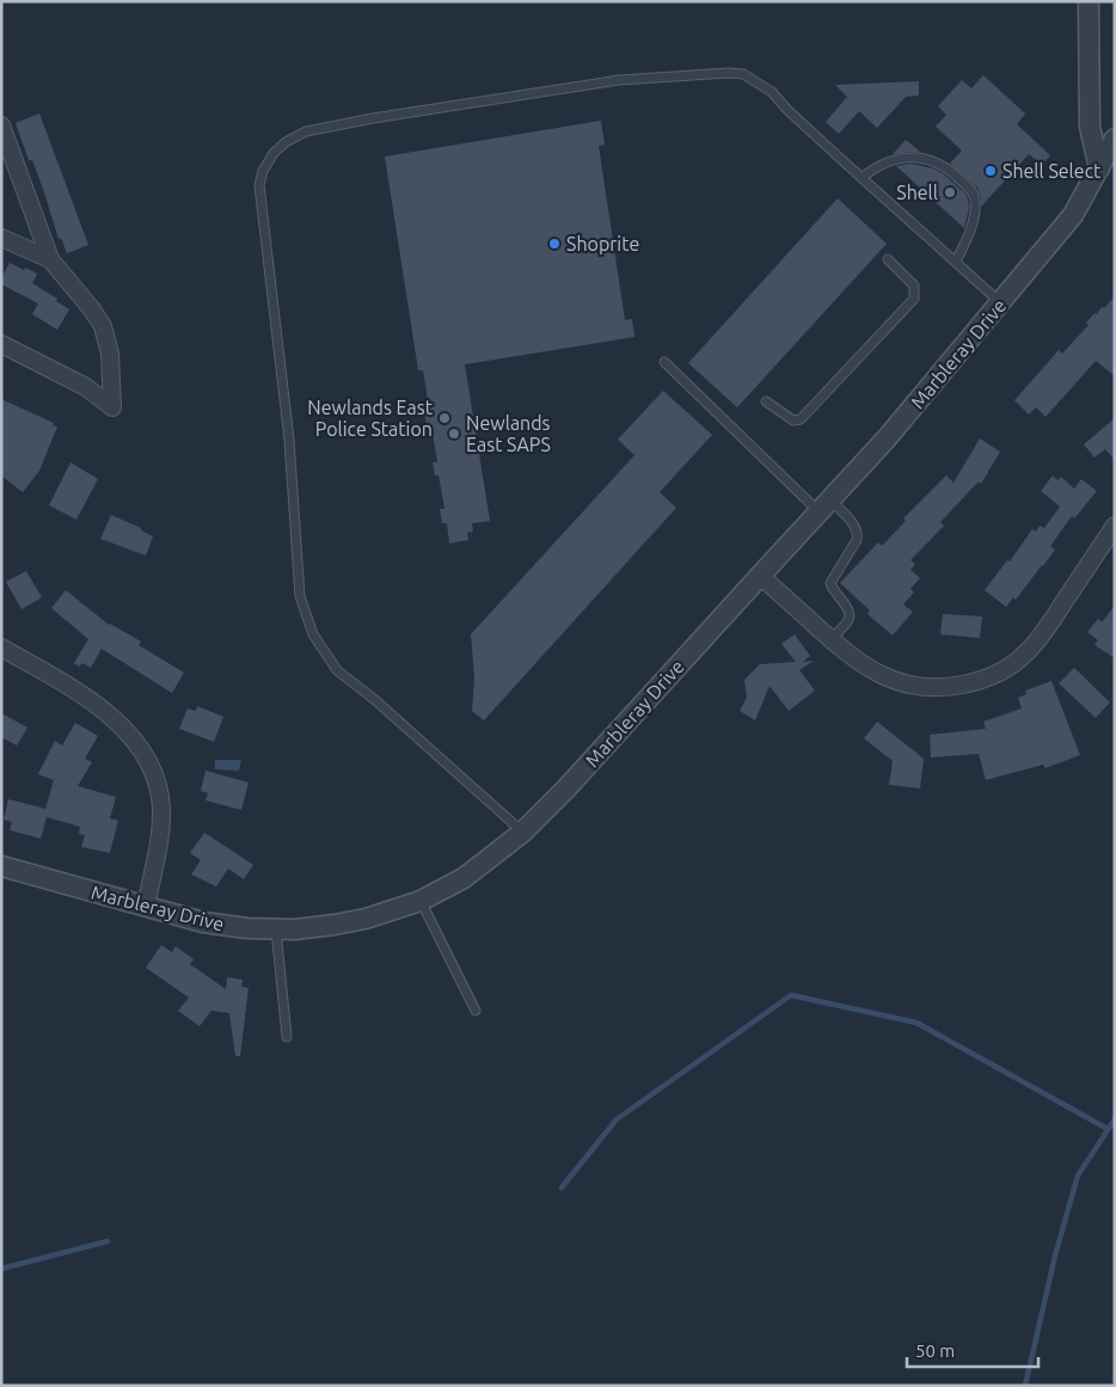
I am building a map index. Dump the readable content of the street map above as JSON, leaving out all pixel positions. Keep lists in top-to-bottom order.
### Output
{
  "streets": {
    "street": ["Marbleray Drive"]
  },
  "places": [
    "Shell Select",
    "Shell",
    "Shoprite",
    "Newlands East Police Station",
    "Newlands East SAPS"
  ],
  "scale_bar": "50 m"
}
